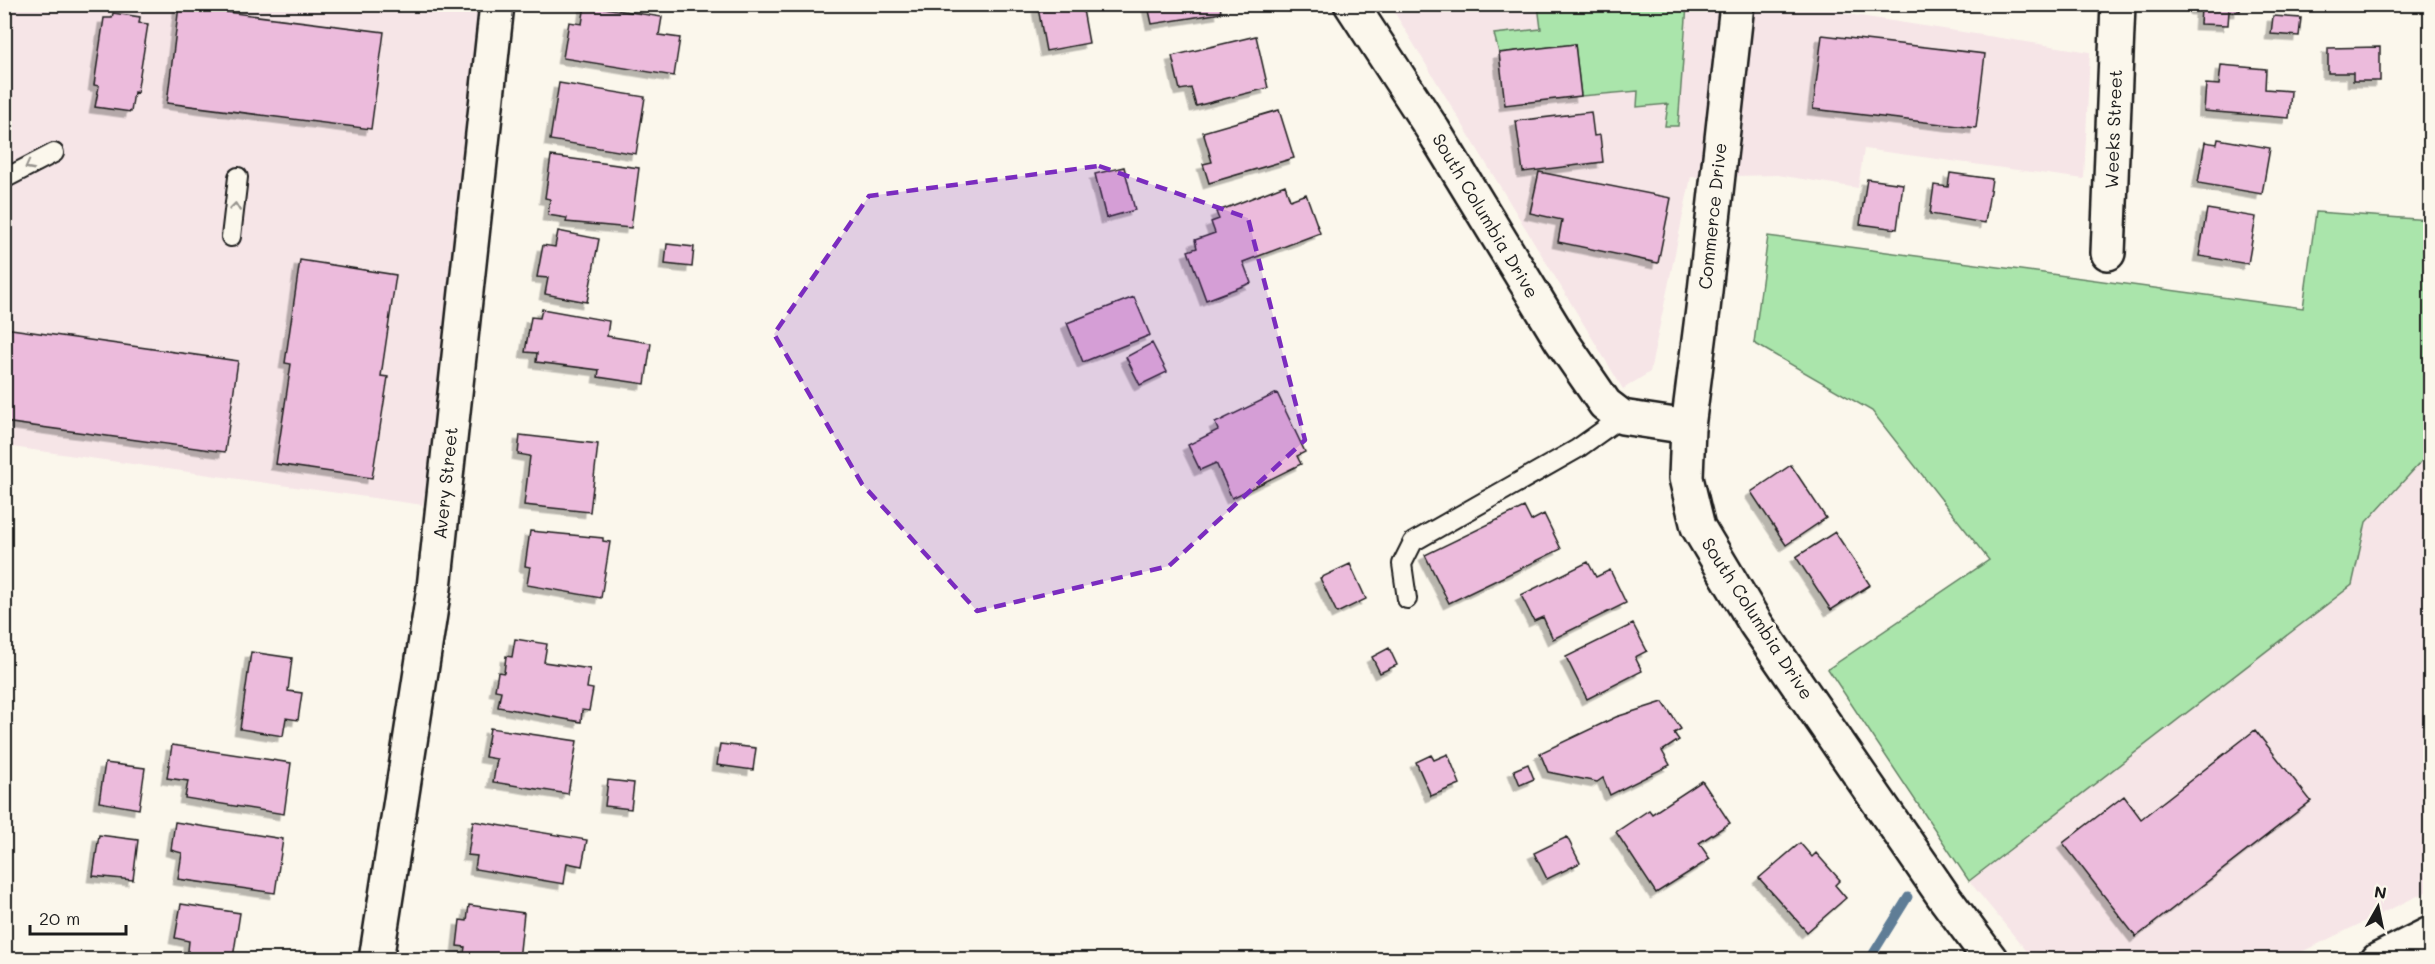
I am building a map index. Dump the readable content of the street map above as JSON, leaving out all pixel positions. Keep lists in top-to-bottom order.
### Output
{
  "streets": {
    "street": [
      "Weeks Street",
      "South Columbia Drive",
      "Commerce Drive",
      "Avery Street"
    ]
  },
  "crossings": [
    ["South Columbia Drive", "Commerce Drive"]
  ],
  "scale_bar": "20 m",
  "north": "top"
}
